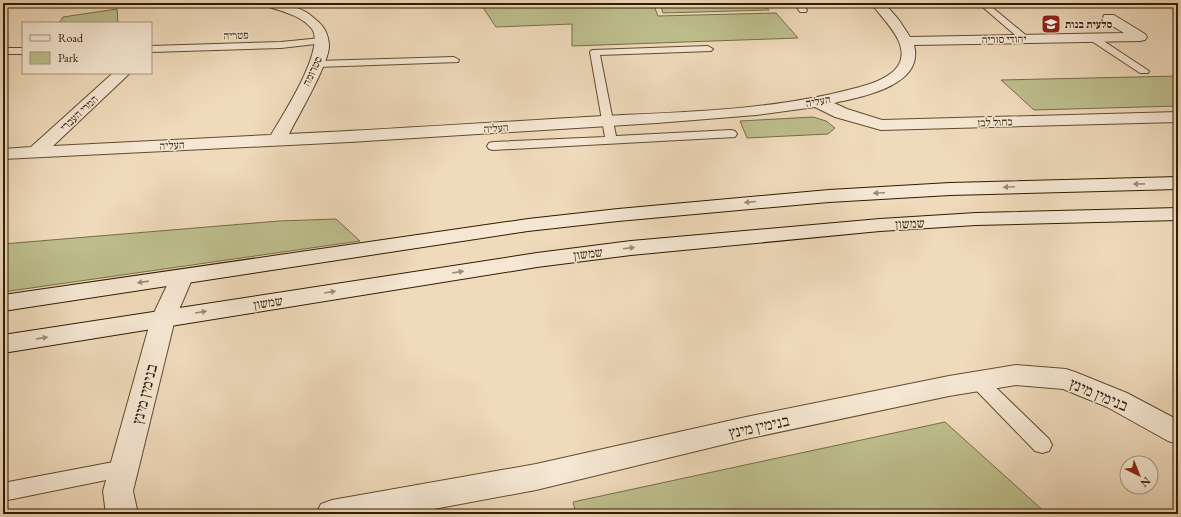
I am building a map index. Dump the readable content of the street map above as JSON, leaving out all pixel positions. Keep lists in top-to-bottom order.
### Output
{
  "streets": {
    "street": [
      "יהודי סוריה",
      "סטרומה",
      "העליה",
      "המרי העברי",
      "כחול לבן",
      "שמשון",
      "בנימין מינץ"
    ],
    "lane": ["פטריה"]
  },
  "crossings": [
    ["פטריה", "סטרומה"],
    ["יהודי סוריה", "העליה"],
    ["סטרומה", "העליה"],
    ["העליה", "המרי העברי"],
    ["העליה", "כחול לבן"],
    ["שמשון", "בנימין מינץ"]
  ],
  "places": {
    "school or university": ["סלעית בנות"]
  },
  "legend": ["Road", "Park"],
  "north": "bottom right"
}
